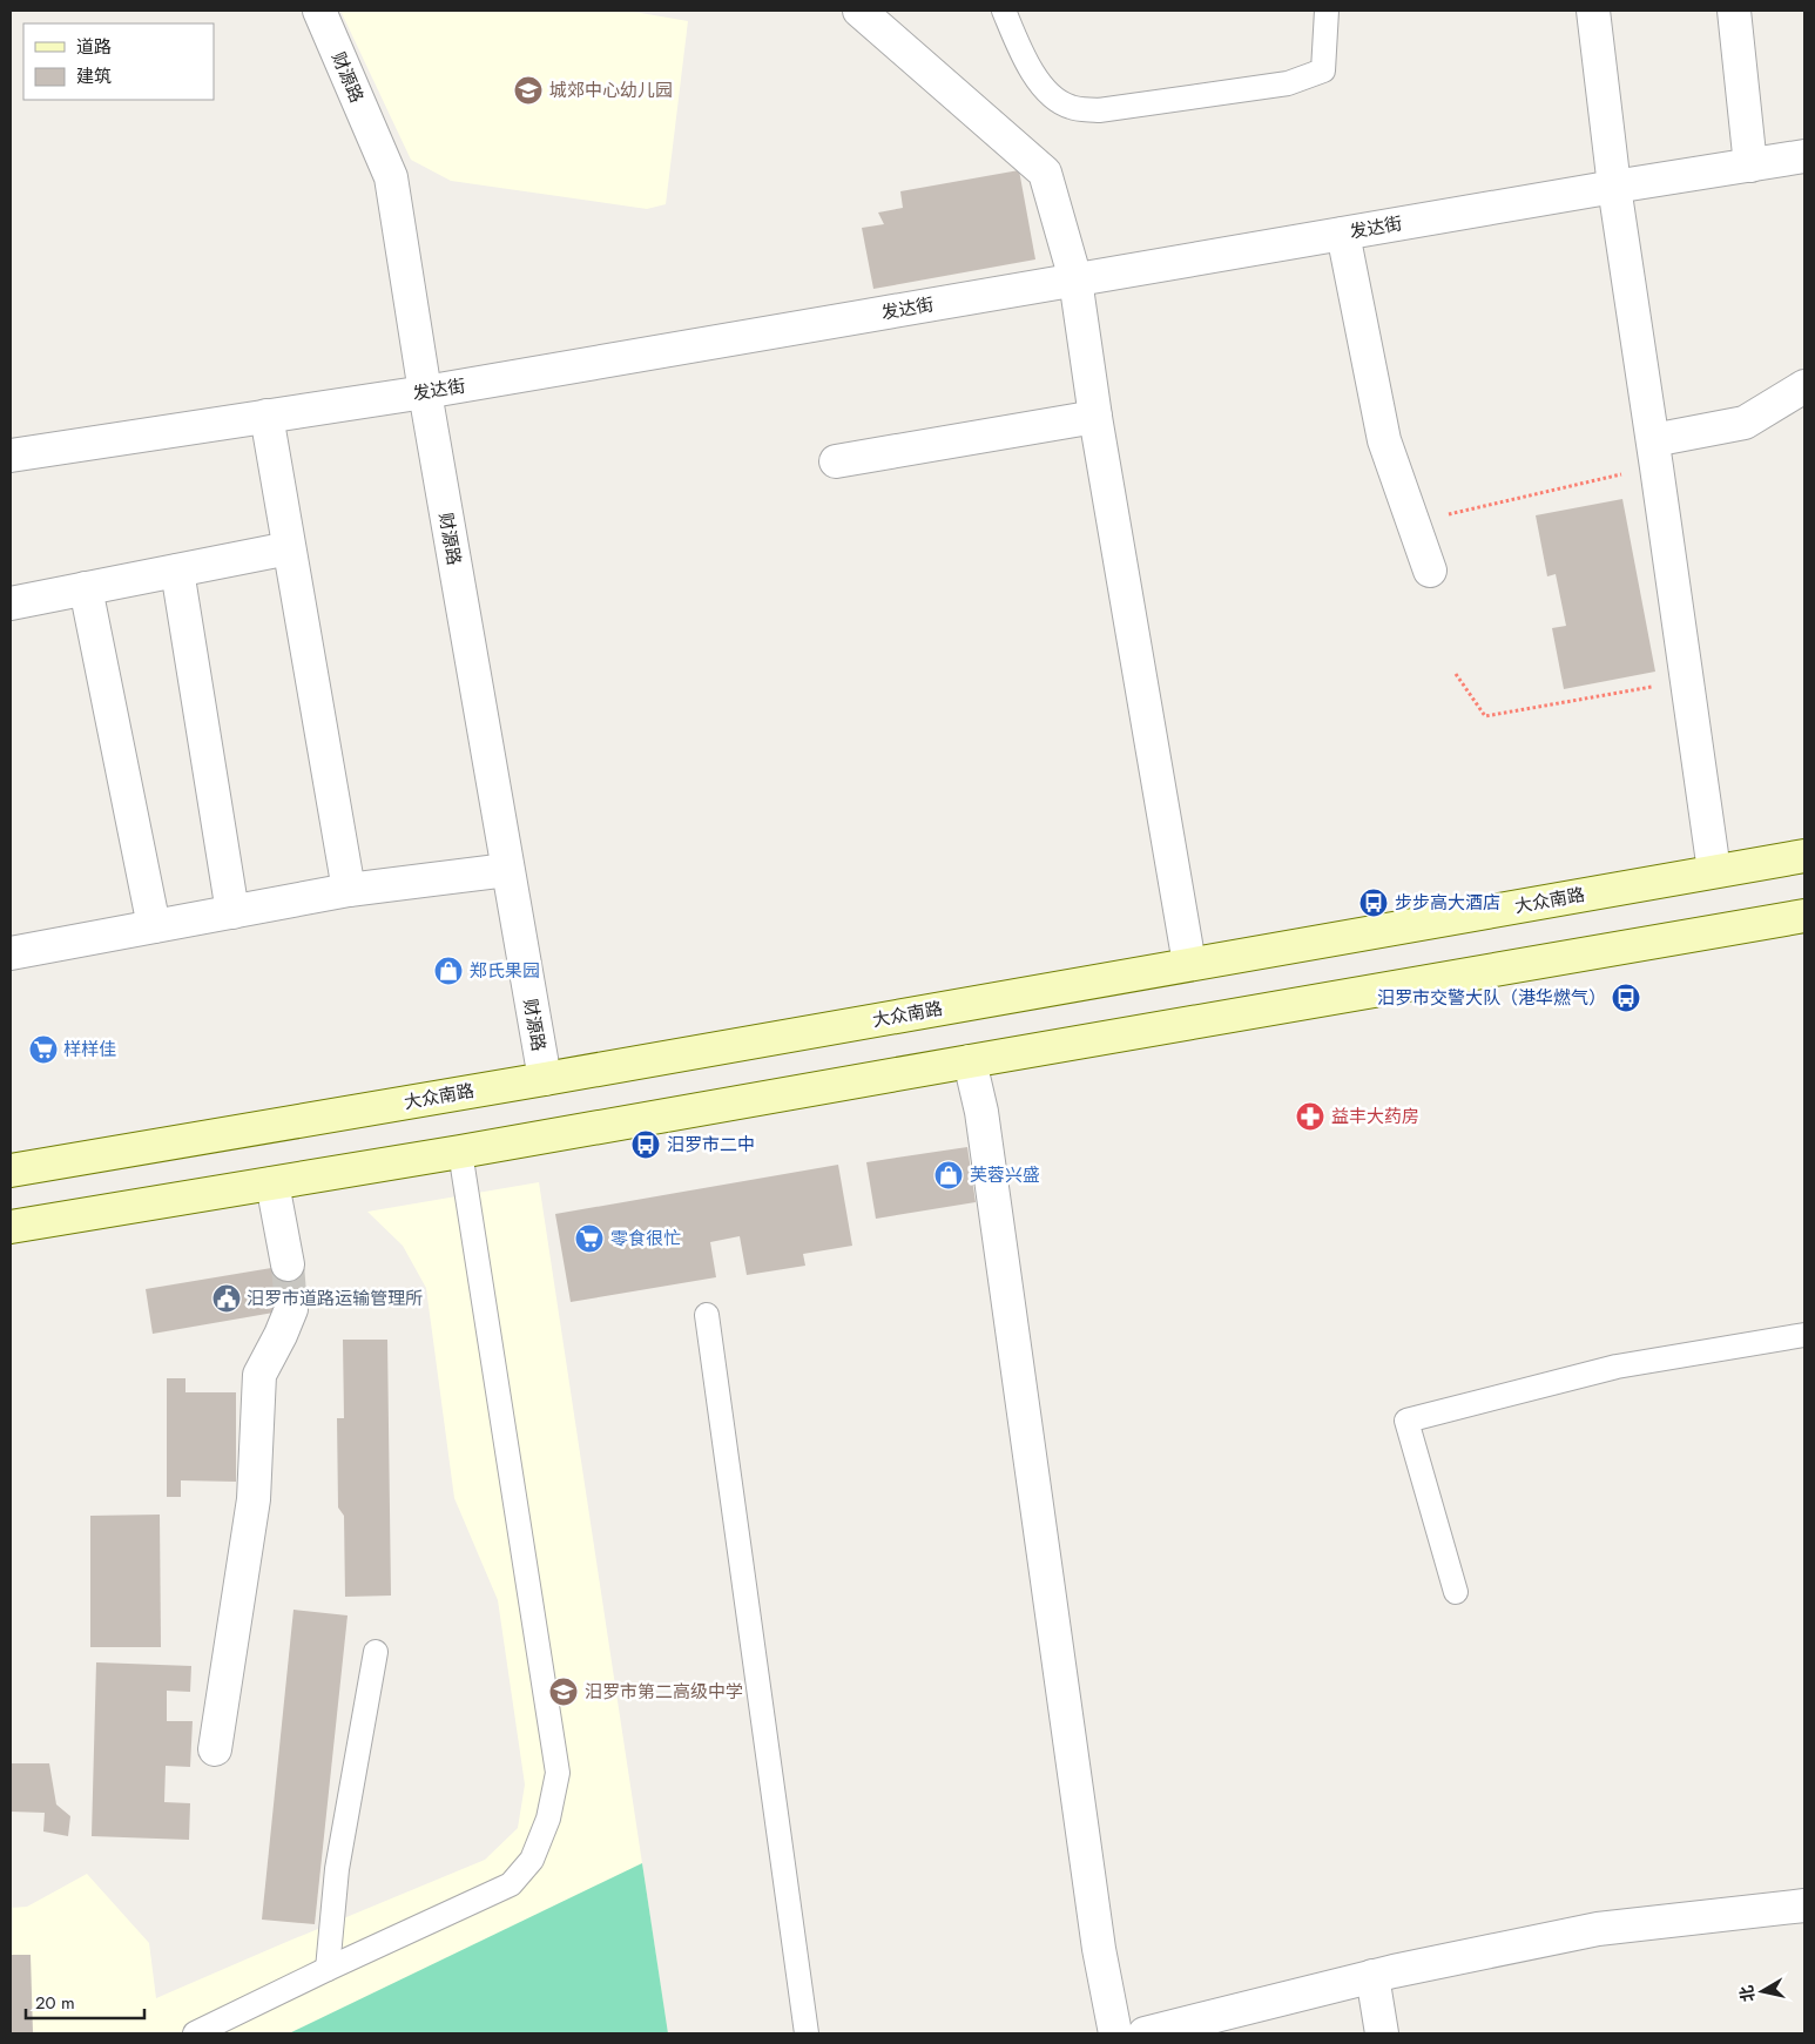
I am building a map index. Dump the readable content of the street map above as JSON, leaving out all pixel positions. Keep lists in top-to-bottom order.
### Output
{
  "streets": {
    "main road": ["大众南路"],
    "street": ["财源路", "发达街"]
  },
  "crossings": [
    ["财源路", "发达街"],
    ["财源路", "大众南路"]
  ],
  "places": {
    "school or university": ["城郊中心幼儿园", "汨罗市第二高级中学"],
    "bus stop": ["步步高大酒店", "汨罗市交警大队（港华燃气）", "汨罗市二中"],
    "shop": ["郑氏果园", "芙蓉兴盛"],
    "supermarket": ["样样佳", "零食很忙"],
    "pharmacy": ["益丰大药房"],
    "public building": ["汨罗市道路运输管理所"]
  },
  "legend": ["道路", "建筑"],
  "scale_bar": "20 m",
  "north": "left"
}
